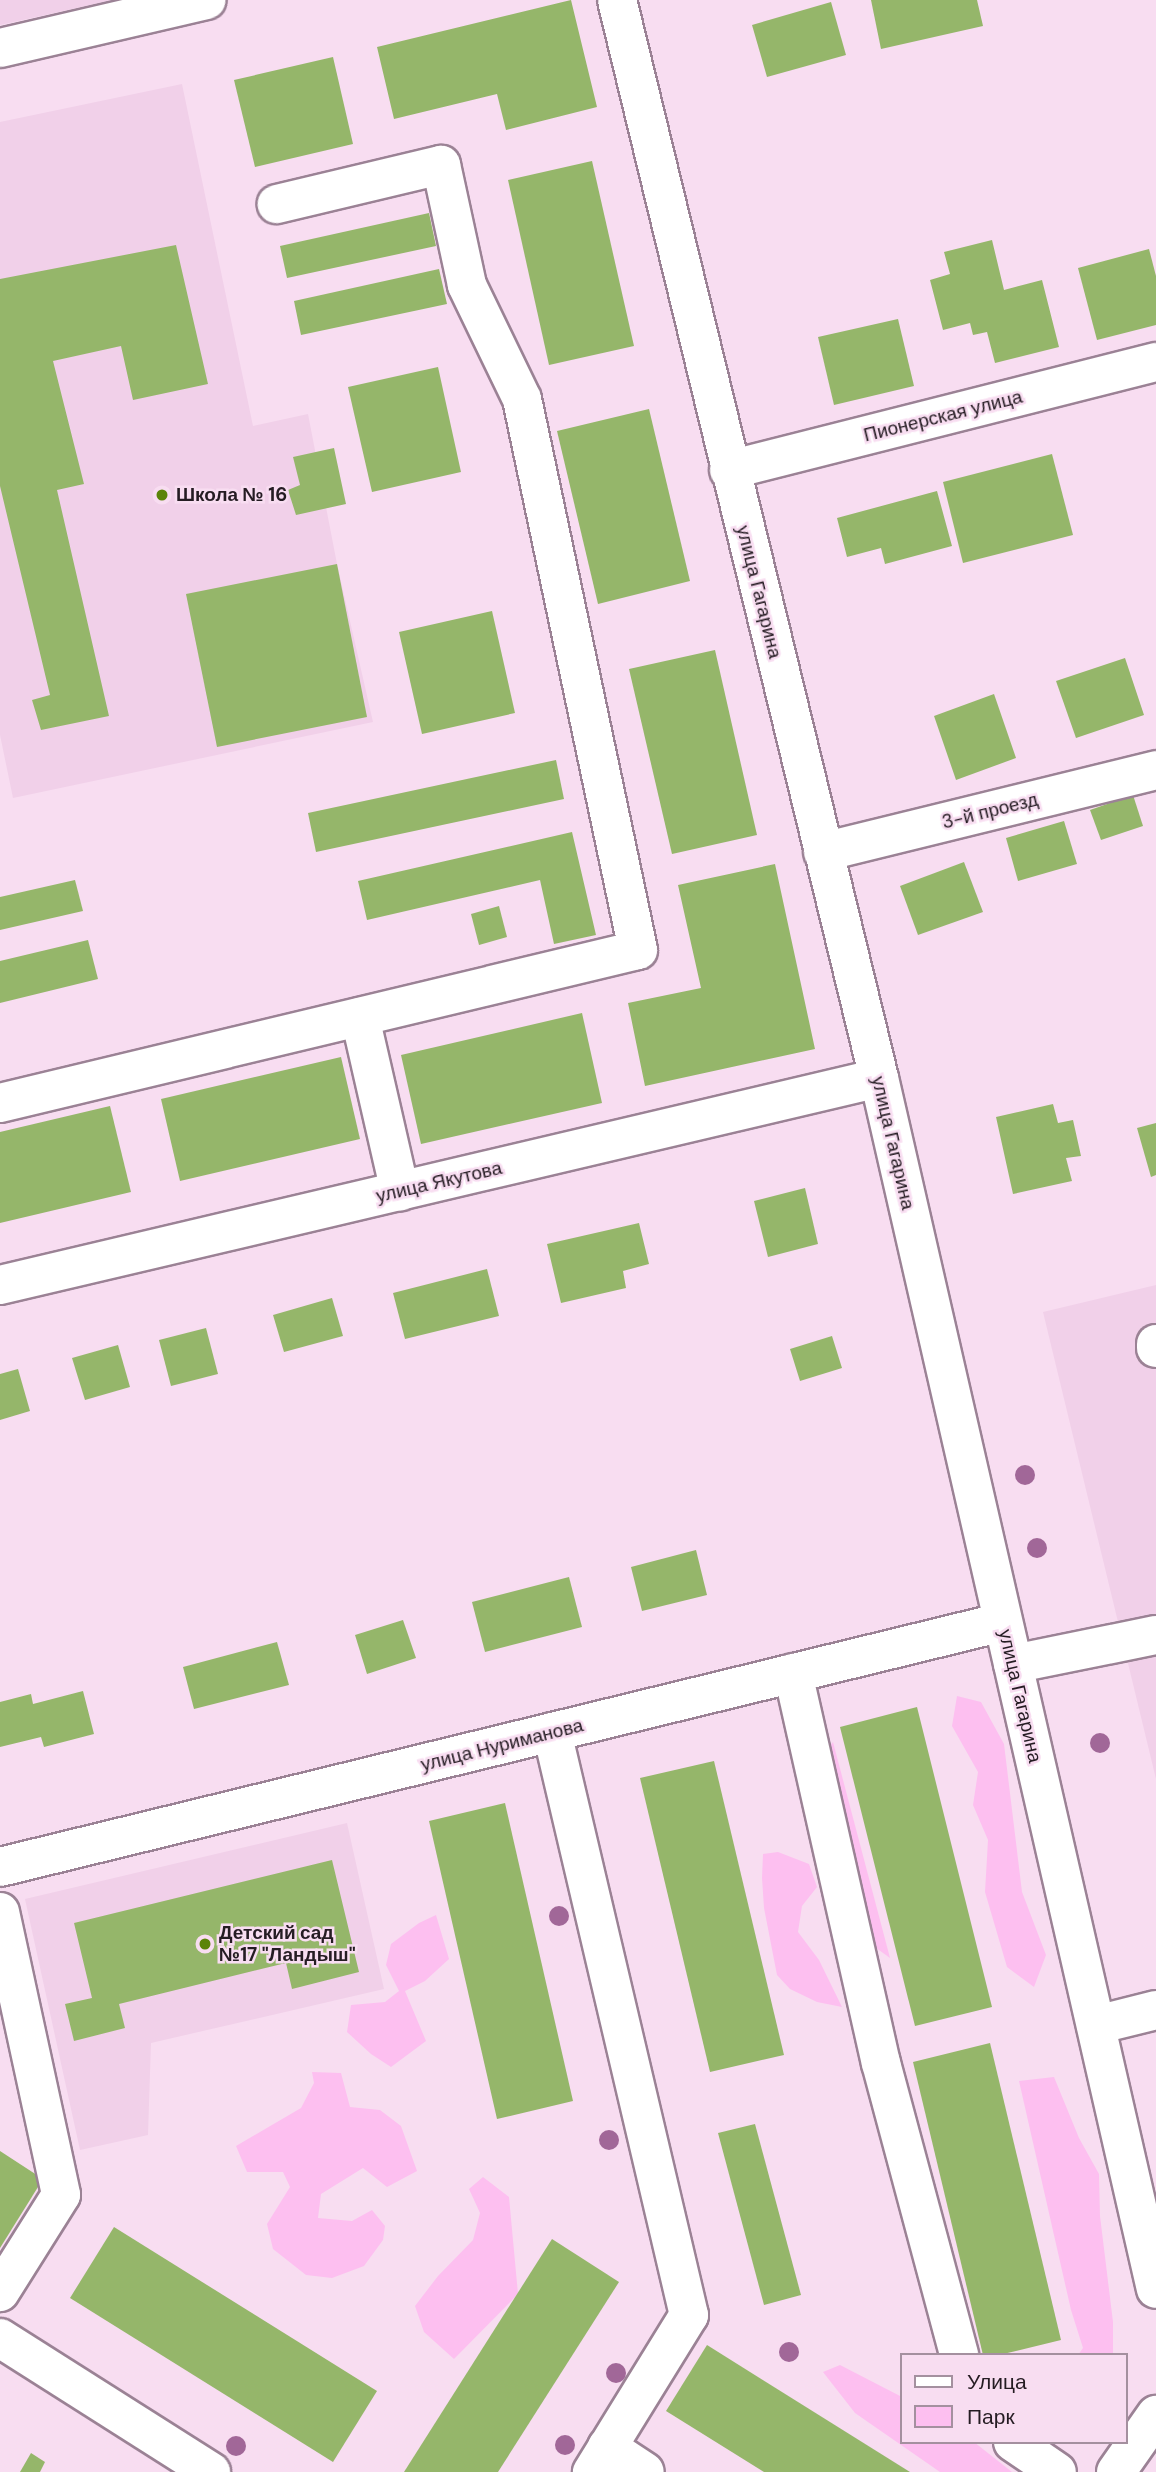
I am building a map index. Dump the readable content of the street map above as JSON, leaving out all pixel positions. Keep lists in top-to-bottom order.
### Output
{
  "streets": {
    "street": [
      "Пионерская улица",
      "улица Гагарина",
      "3-й проезд",
      "улица Якутова",
      "улица Нуриманова"
    ]
  },
  "crossings": [
    ["Пионерская улица", "улица Гагарина"],
    ["улица Гагарина", "3-й проезд"],
    ["улица Гагарина", "улица Якутова"],
    ["улица Гагарина", "улица Нуриманова"]
  ],
  "places": ["Школа № 16", "Детский сад №17 \"Ландыш\""],
  "legend": ["Улица", "Парк"]
}
